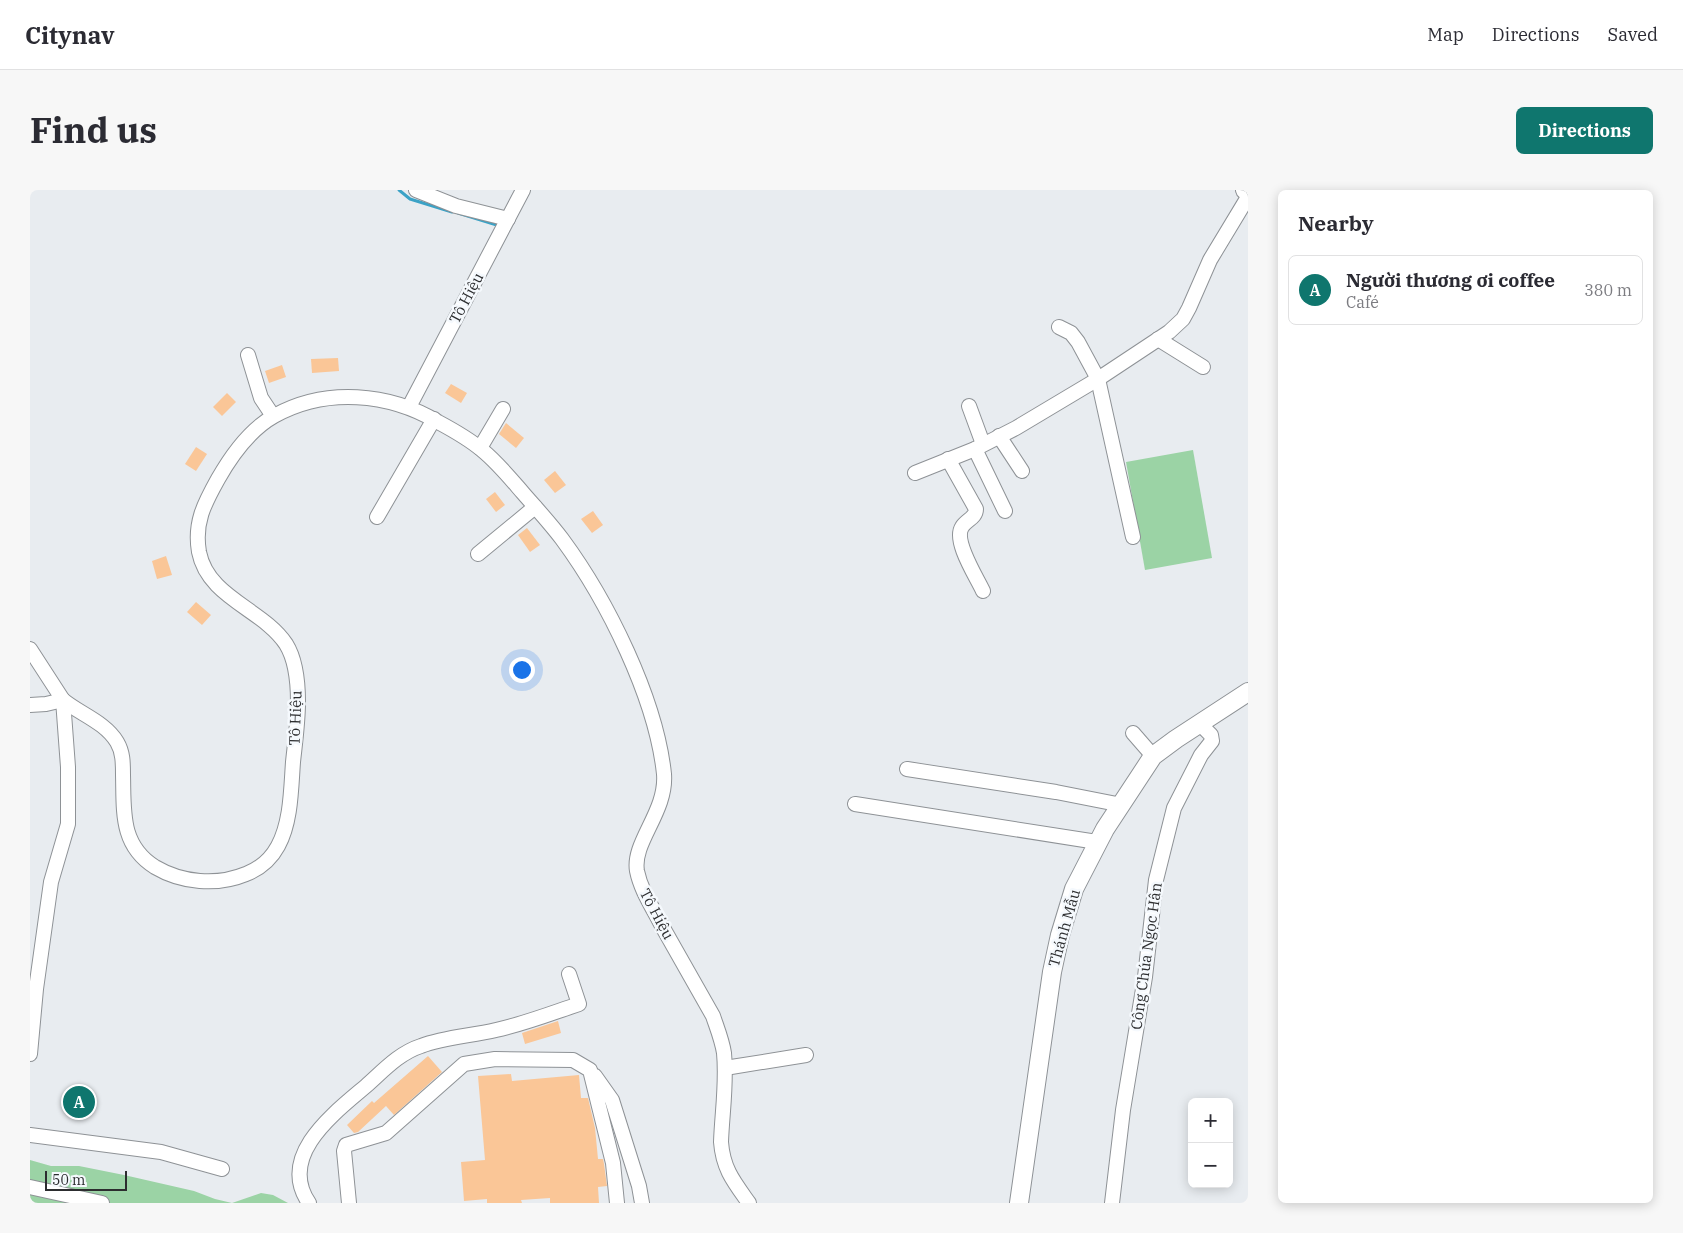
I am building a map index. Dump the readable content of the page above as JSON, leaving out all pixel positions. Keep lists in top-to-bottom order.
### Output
{
  "streets": {
    "main road": ["Thánh Mẫu"],
    "street": ["Tô Hiệu", "Công Chúa Ngọc Hân"]
  },
  "crossings": [
    ["Thánh Mẫu", "Công Chúa Ngọc Hân"]
  ],
  "scale_bar": "50 m",
  "page": {
    "header": "Citynav",
    "nav": ["Map", "Directions", "Saved"],
    "title": "Find us",
    "buttons": "Directions",
    "heading": "Nearby",
    "list": [
      {
        "mark": "A",
        "name": "Người thương ơi coffee",
        "note": "Café",
        "value": "380 m"
      }
    ],
    "pins": "A",
    "map_buttons": ["+", "−"],
    "scale": "50 m"
  }
}
